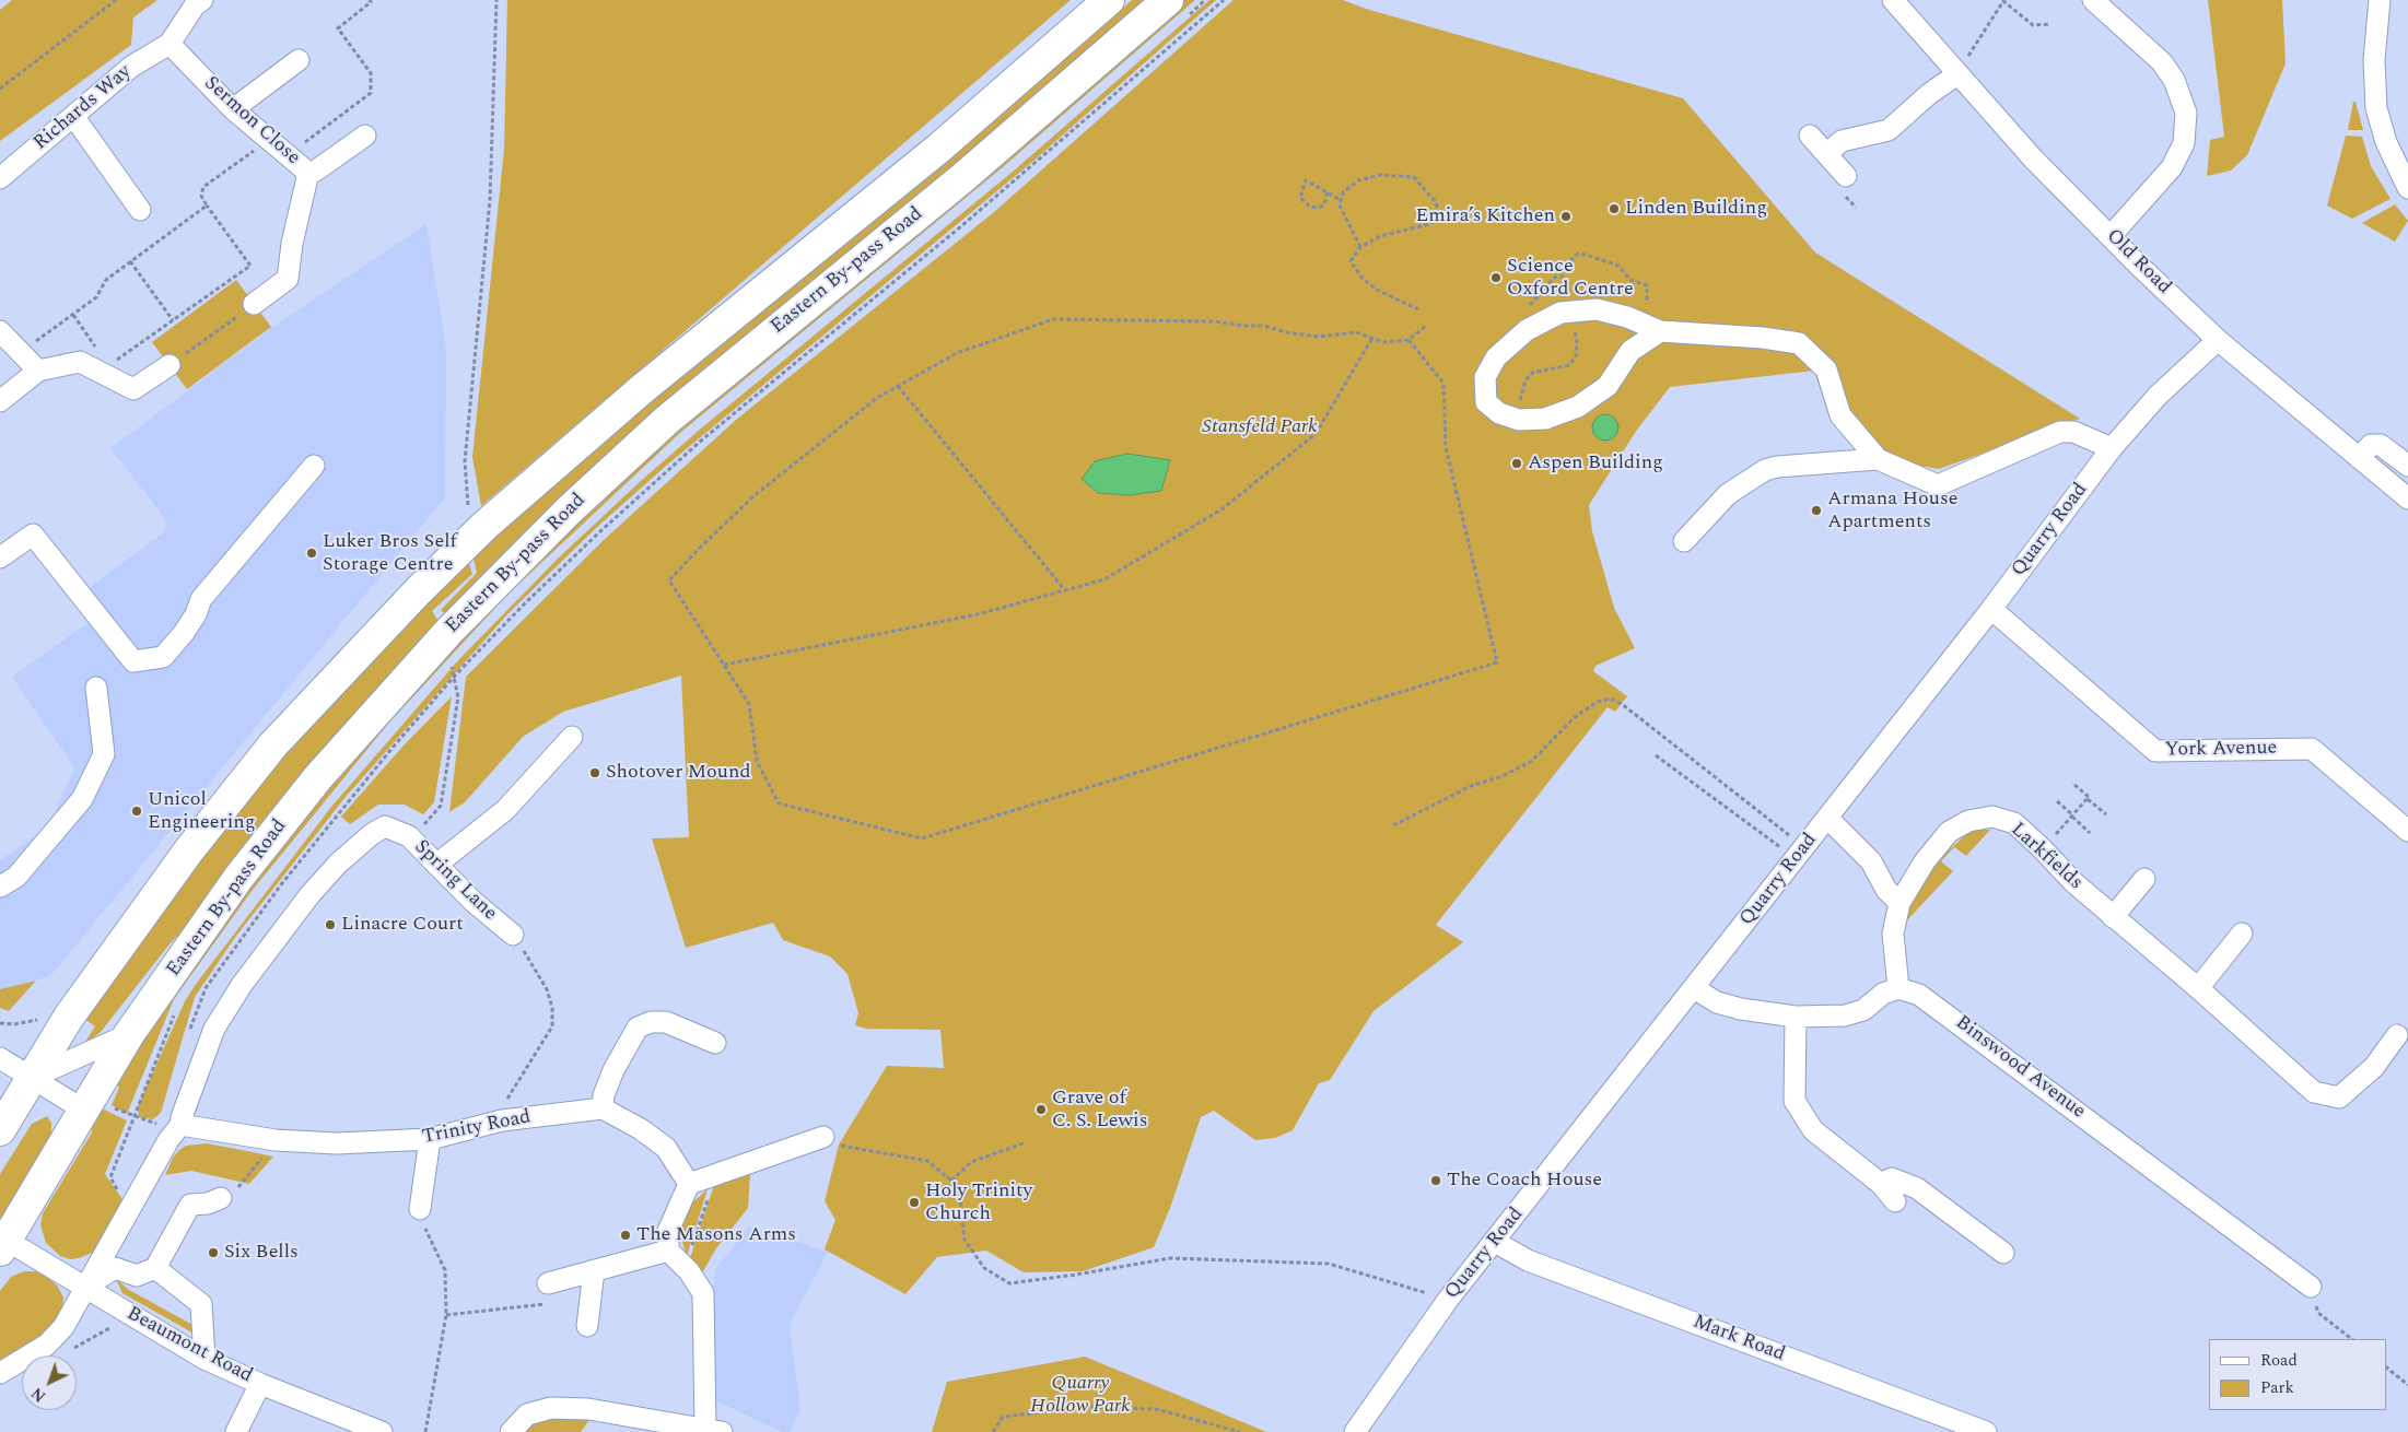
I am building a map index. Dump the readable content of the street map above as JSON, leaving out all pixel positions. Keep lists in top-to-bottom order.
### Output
{
  "streets": {
    "highway": ["Eastern By-pass Road"],
    "street": [
      "Richards Way",
      "Sermon Close",
      "Old Road",
      "Quarry Road",
      "York Avenue",
      "Larkfields",
      "Spring Lane",
      "Binswood Avenue",
      "Trinity Road",
      "Mark Road",
      "Beaumont Road"
    ]
  },
  "crossings": [
    ["Richards Way", "Sermon Close"],
    ["Old Road", "Quarry Road"],
    ["Eastern By-pass Road", "Beaumont Road"],
    ["Quarry Road", "York Avenue"],
    ["Quarry Road", "Mark Road"],
    ["Larkfields", "Binswood Avenue"],
    ["Spring Lane", "Trinity Road"]
  ],
  "parks": ["Stansfeld Park", "Quarry Hollow Park"],
  "places": [
    "Linden Building",
    "Emira’s Kitchen",
    "Science Oxford Centre",
    "Aspen Building",
    "Armana House Apartments",
    "Luker Bros Self Storage Centre",
    "Shotover Mound",
    "Unicol Engineering",
    "Linacre Court",
    "Grave of C. S. Lewis",
    "The Coach House",
    "Holy Trinity Church",
    "The Masons Arms",
    "Six Bells"
  ],
  "legend": ["Road", "Park"],
  "north": "bottom left"
}
